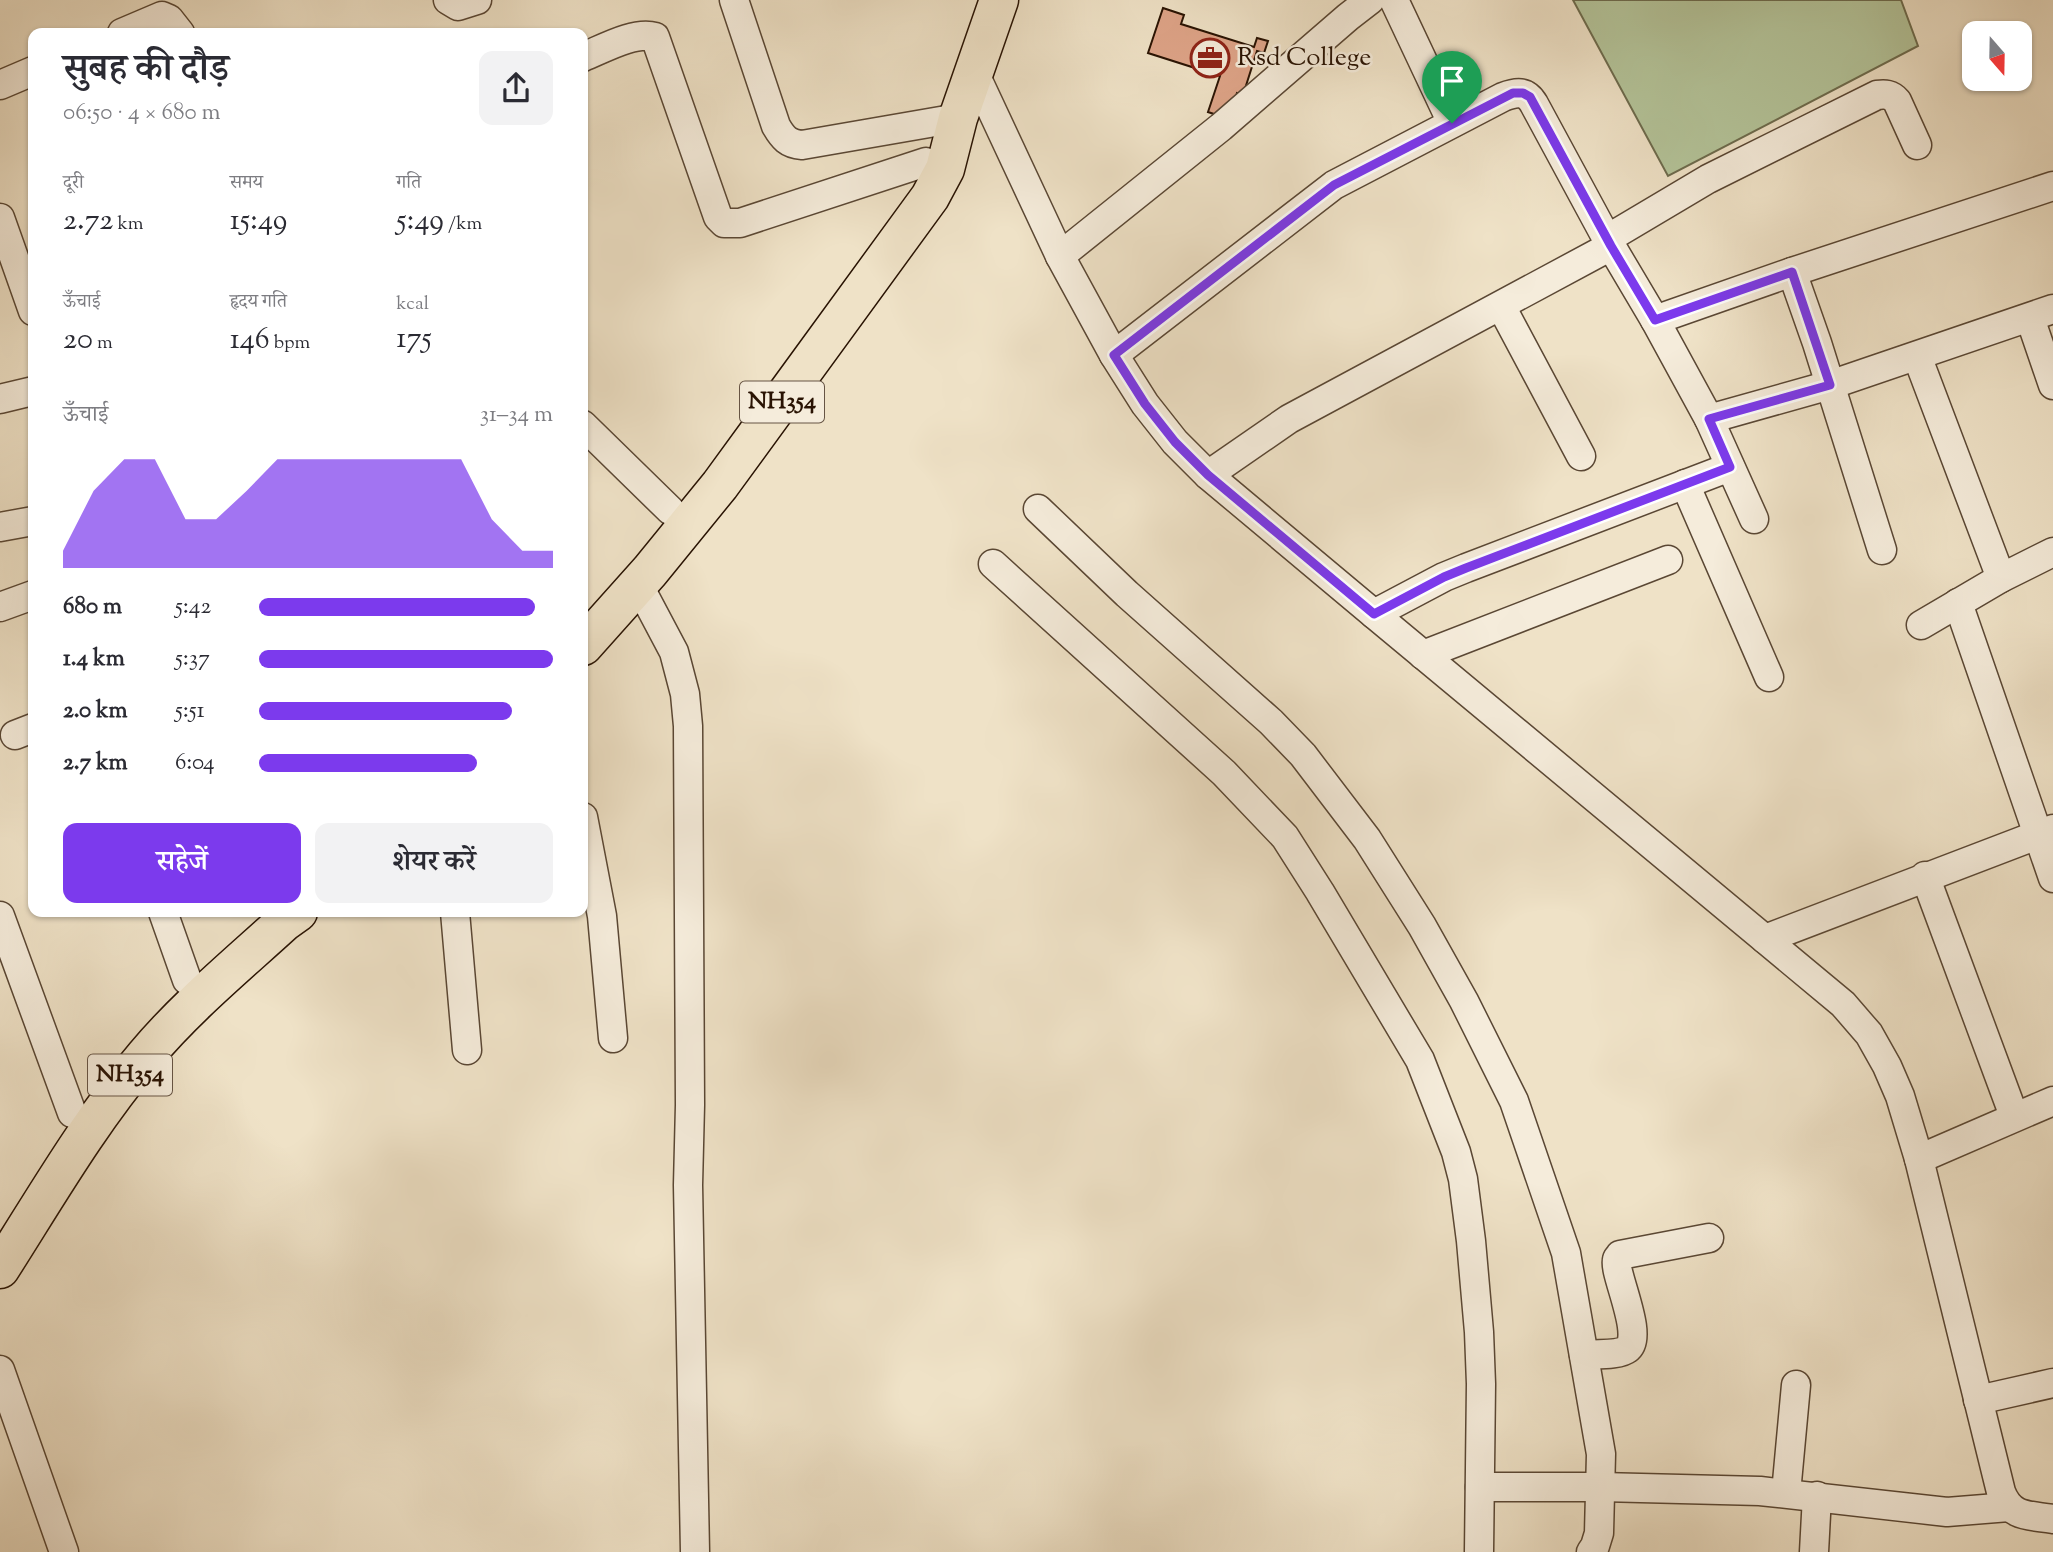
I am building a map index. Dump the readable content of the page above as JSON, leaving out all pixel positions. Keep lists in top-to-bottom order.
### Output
{
  "streets": {
    "highway": ["NH354"]
  },
  "places": {
    "office": ["Rsd College"]
  },
  "north": "bottom",
  "page": {
    "heading": ["सुबह की दौड़", "06:50 · 4 × 680 m"],
    "stats": [
      ["दूरी", "2.72 km"],
      ["समय", "15:49"],
      ["गति", "5:49 /km"],
      ["ऊँचाई", "20 m"],
      ["हृदय गति", "146 bpm"],
      ["kcal", "175"]
    ],
    "chart": ["ऊँचाई", "31–34 m"],
    "list": [
      {
        "name": "680 m",
        "note": "5:42"
      },
      {
        "name": "1.4 km",
        "note": "5:37"
      },
      {
        "name": "2.0 km",
        "note": "5:51"
      },
      {
        "name": "2.7 km",
        "note": "6:04"
      }
    ],
    "buttons": ["सहेजें", "शेयर करें"]
  }
}
